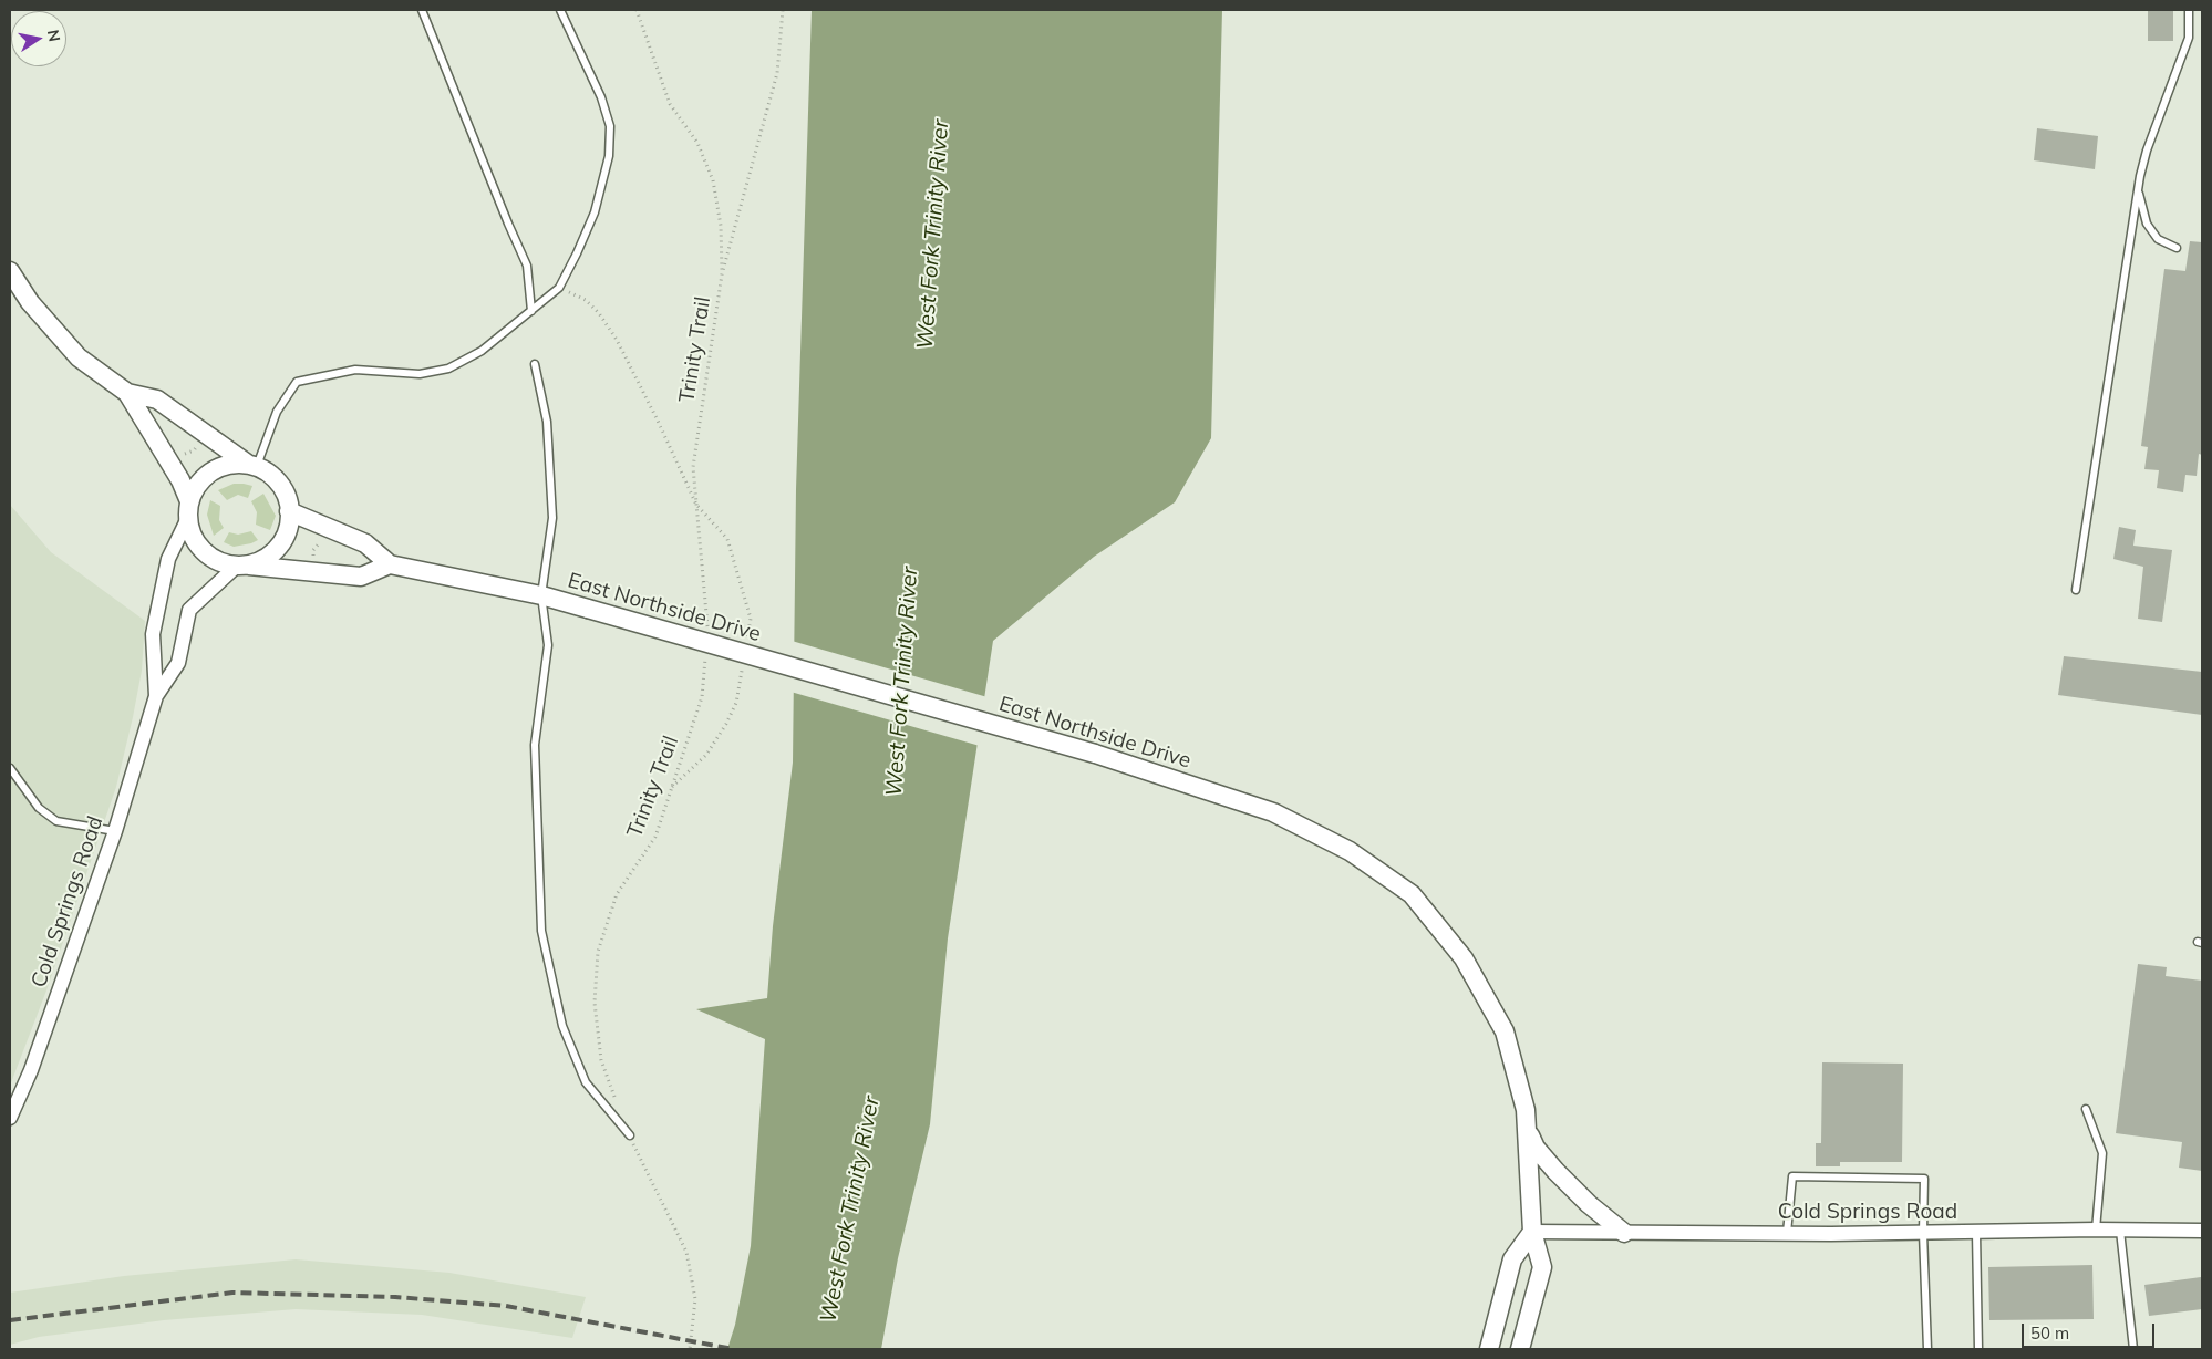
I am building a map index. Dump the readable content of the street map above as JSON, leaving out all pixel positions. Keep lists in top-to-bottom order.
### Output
{
  "streets": {
    "street": ["East Northside Drive", "Cold Springs Road"],
    "path": ["Trinity Trail"]
  },
  "crossings": [
    ["East Northside Drive", "Cold Springs Road"]
  ],
  "water": ["West Fork Trinity River"],
  "scale_bar": "50 m",
  "north": "right"
}
